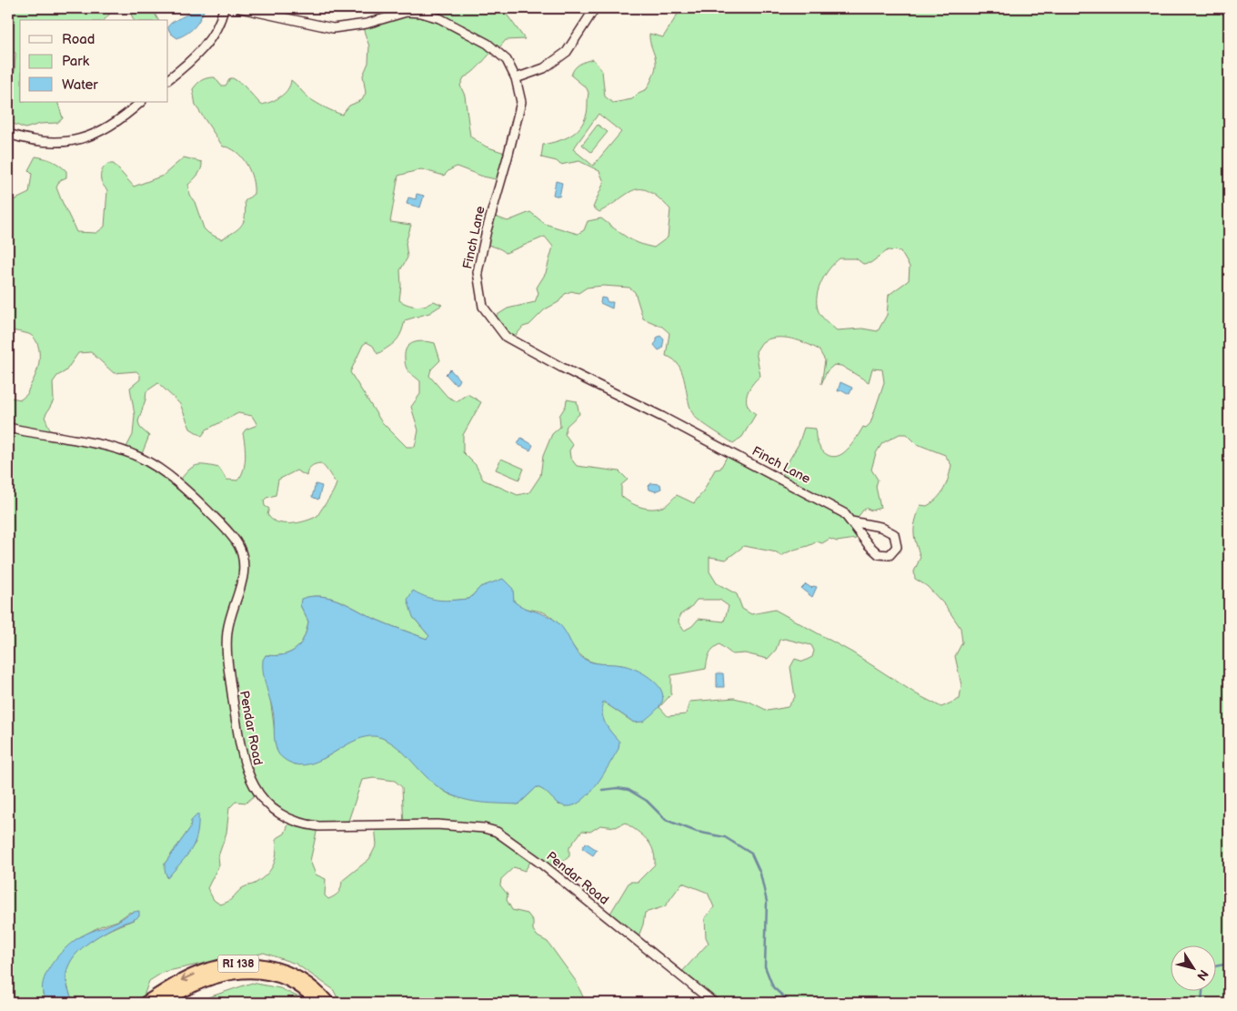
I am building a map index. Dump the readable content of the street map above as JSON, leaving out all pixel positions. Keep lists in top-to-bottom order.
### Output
{
  "streets": {
    "highway": ["RI 138"],
    "street": ["Finch Lane", "Pendar Road"]
  },
  "legend": ["Road", "Park", "Water"],
  "north": "bottom right"
}
